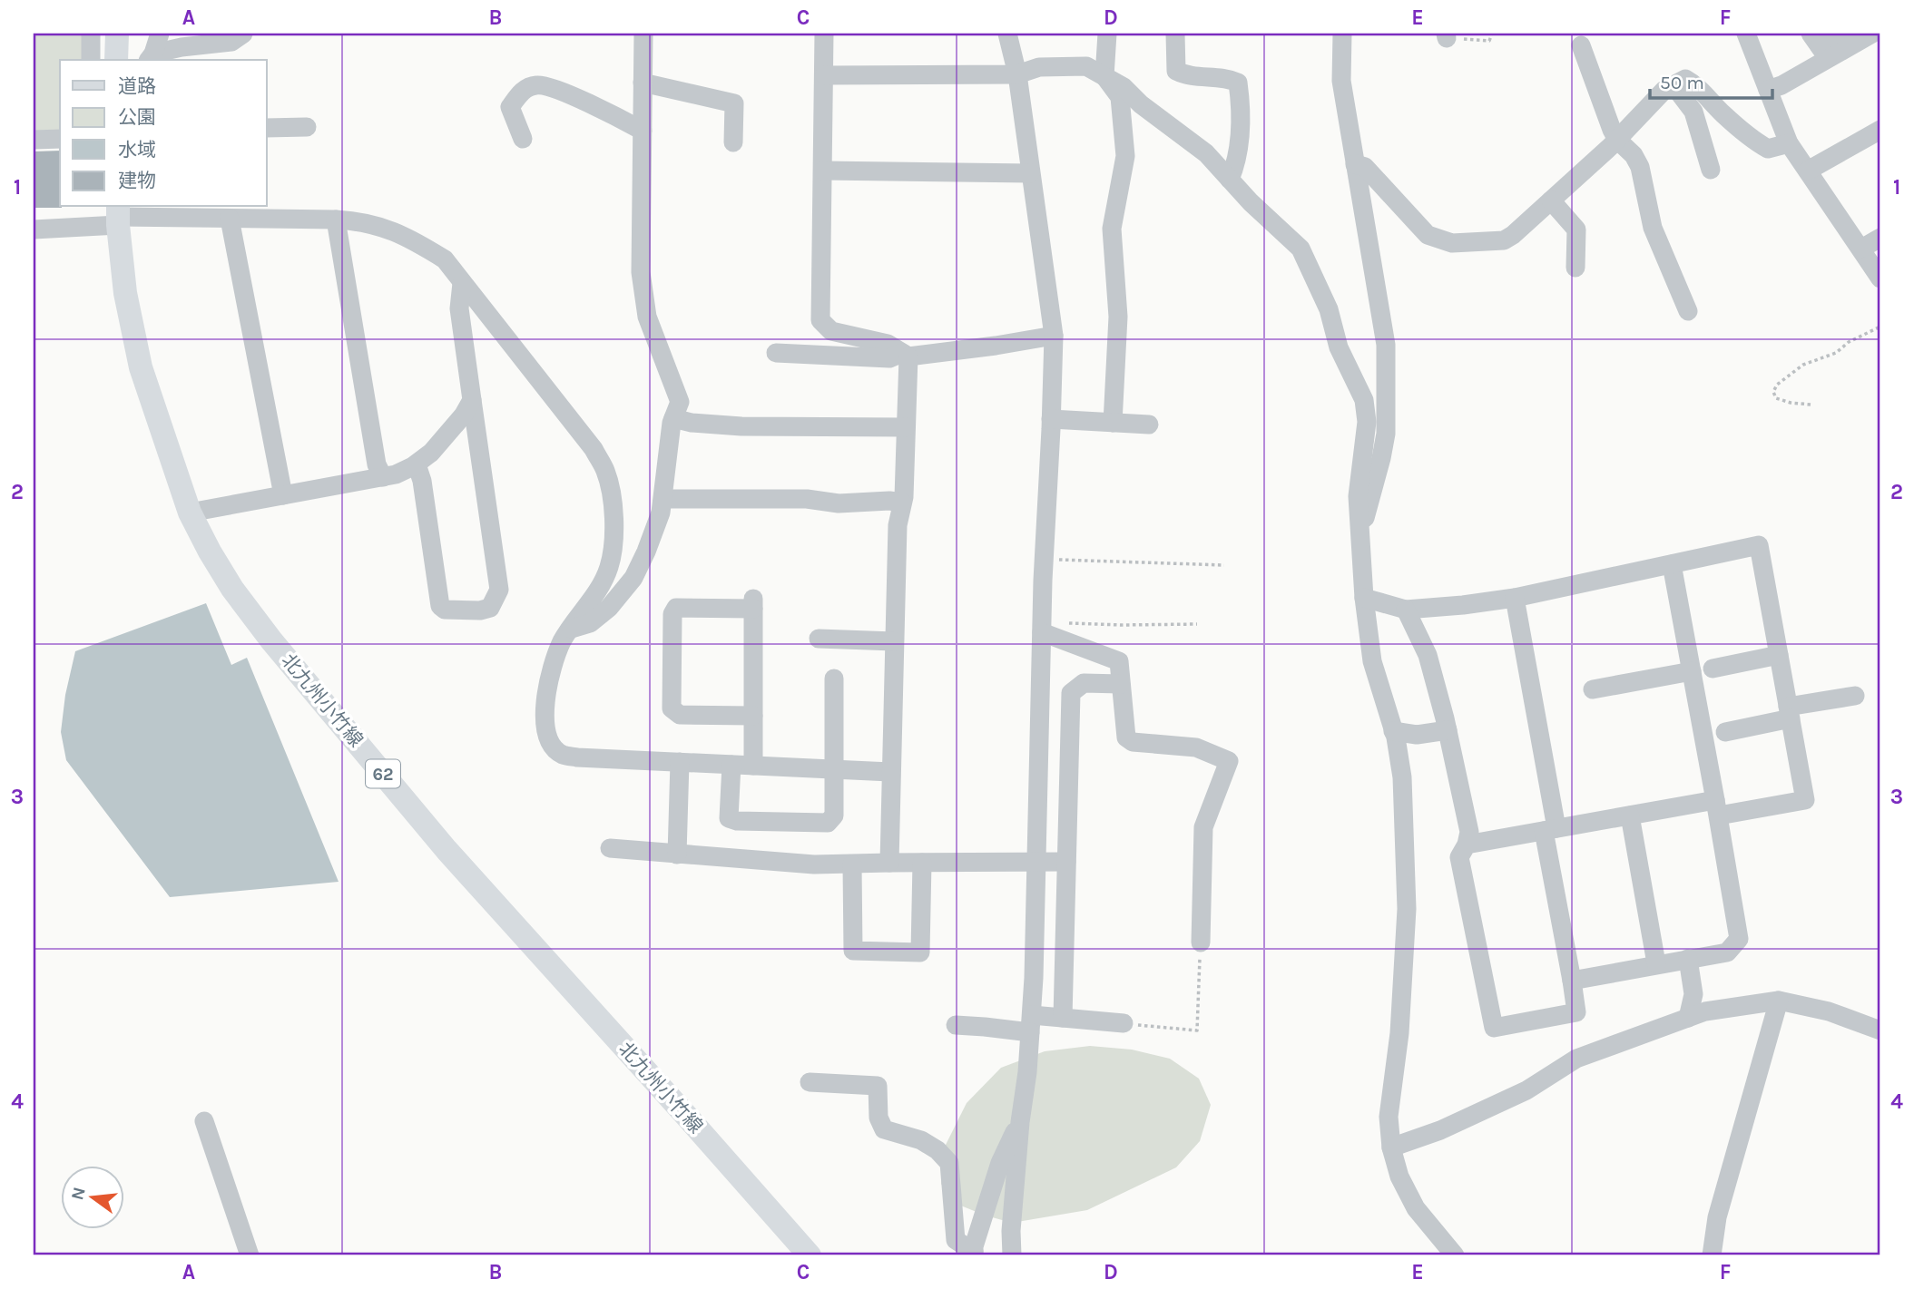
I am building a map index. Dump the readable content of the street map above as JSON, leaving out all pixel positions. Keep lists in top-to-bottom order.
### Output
{
  "streets": {
    "main road": ["北九州小竹線", "62"]
  },
  "legend": [
    "道路",
    "公園",
    "水域",
    "建物"
  ],
  "scale_bar": "50 m",
  "north": "left",
  "grid": {
    "columns": [
      "A",
      "B",
      "C",
      "D",
      "E",
      "F"
    ],
    "rows": [
      "1",
      "2",
      "3",
      "4"
    ]
  }
}
